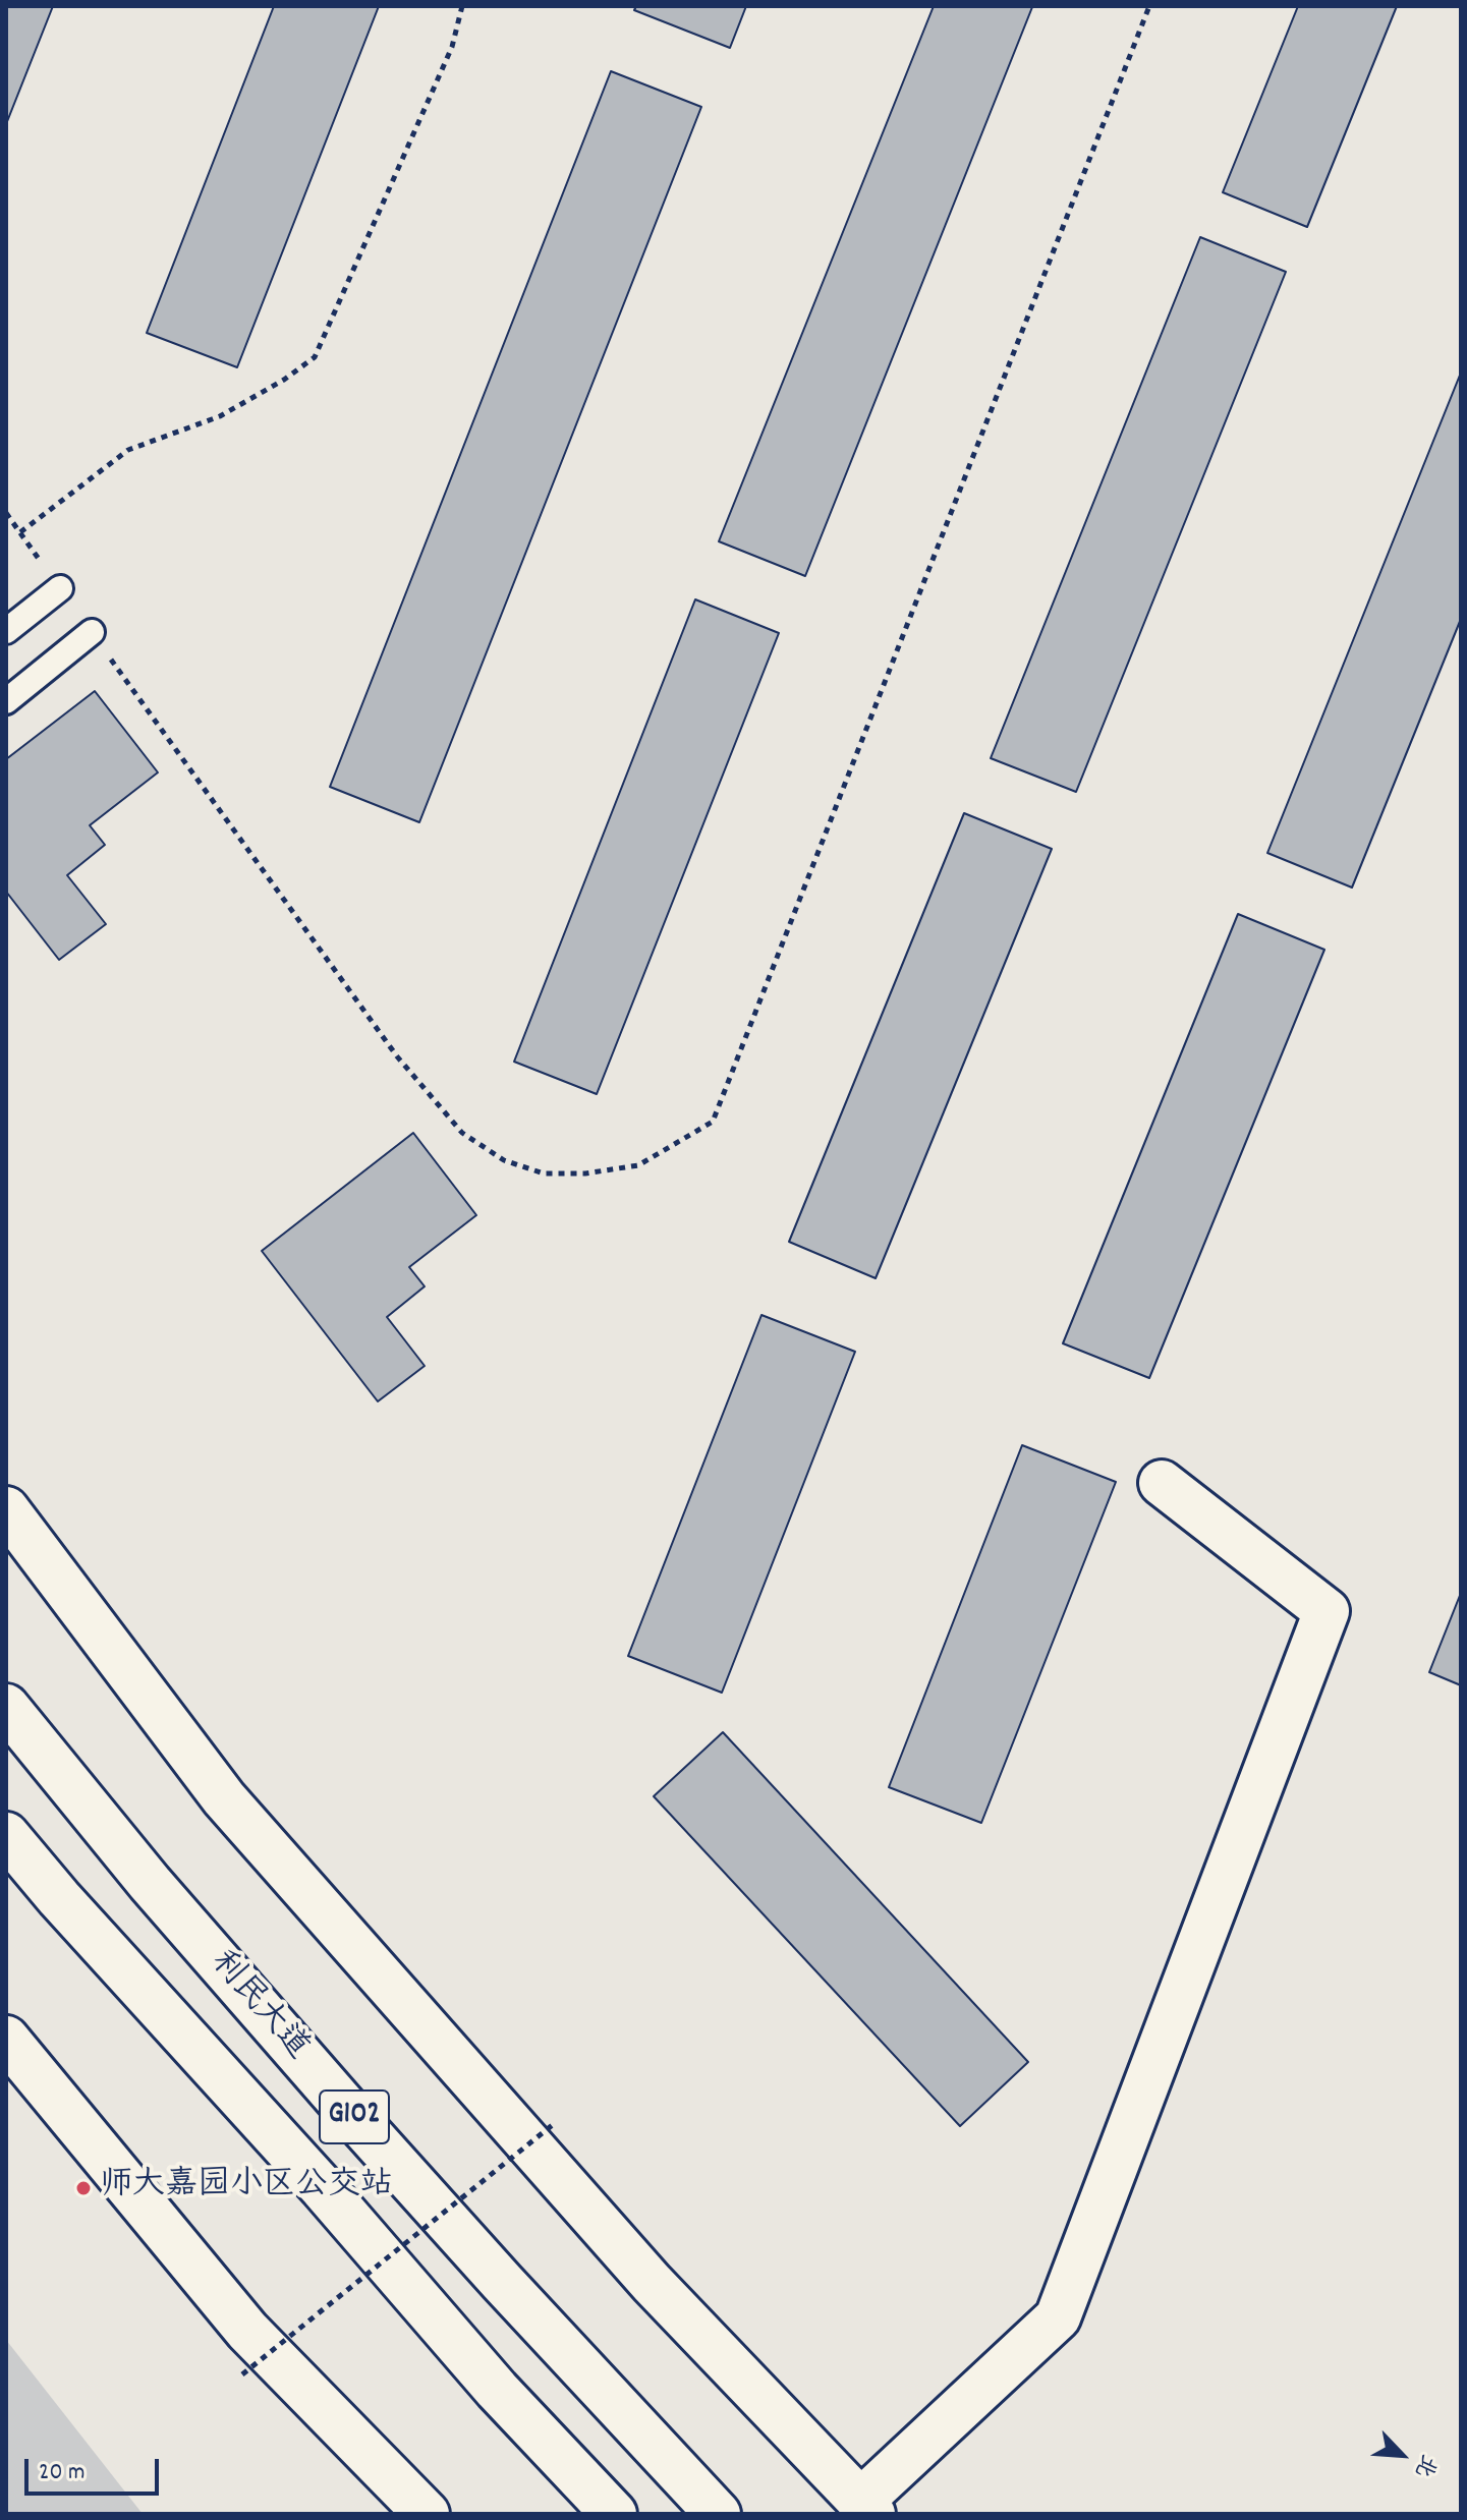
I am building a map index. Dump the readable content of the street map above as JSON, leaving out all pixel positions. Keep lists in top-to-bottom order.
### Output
{
  "streets": {
    "main road": ["利民大道", "G102"]
  },
  "places": ["师大嘉园小区公交站"],
  "scale_bar": "20 m",
  "north": "bottom right"
}
